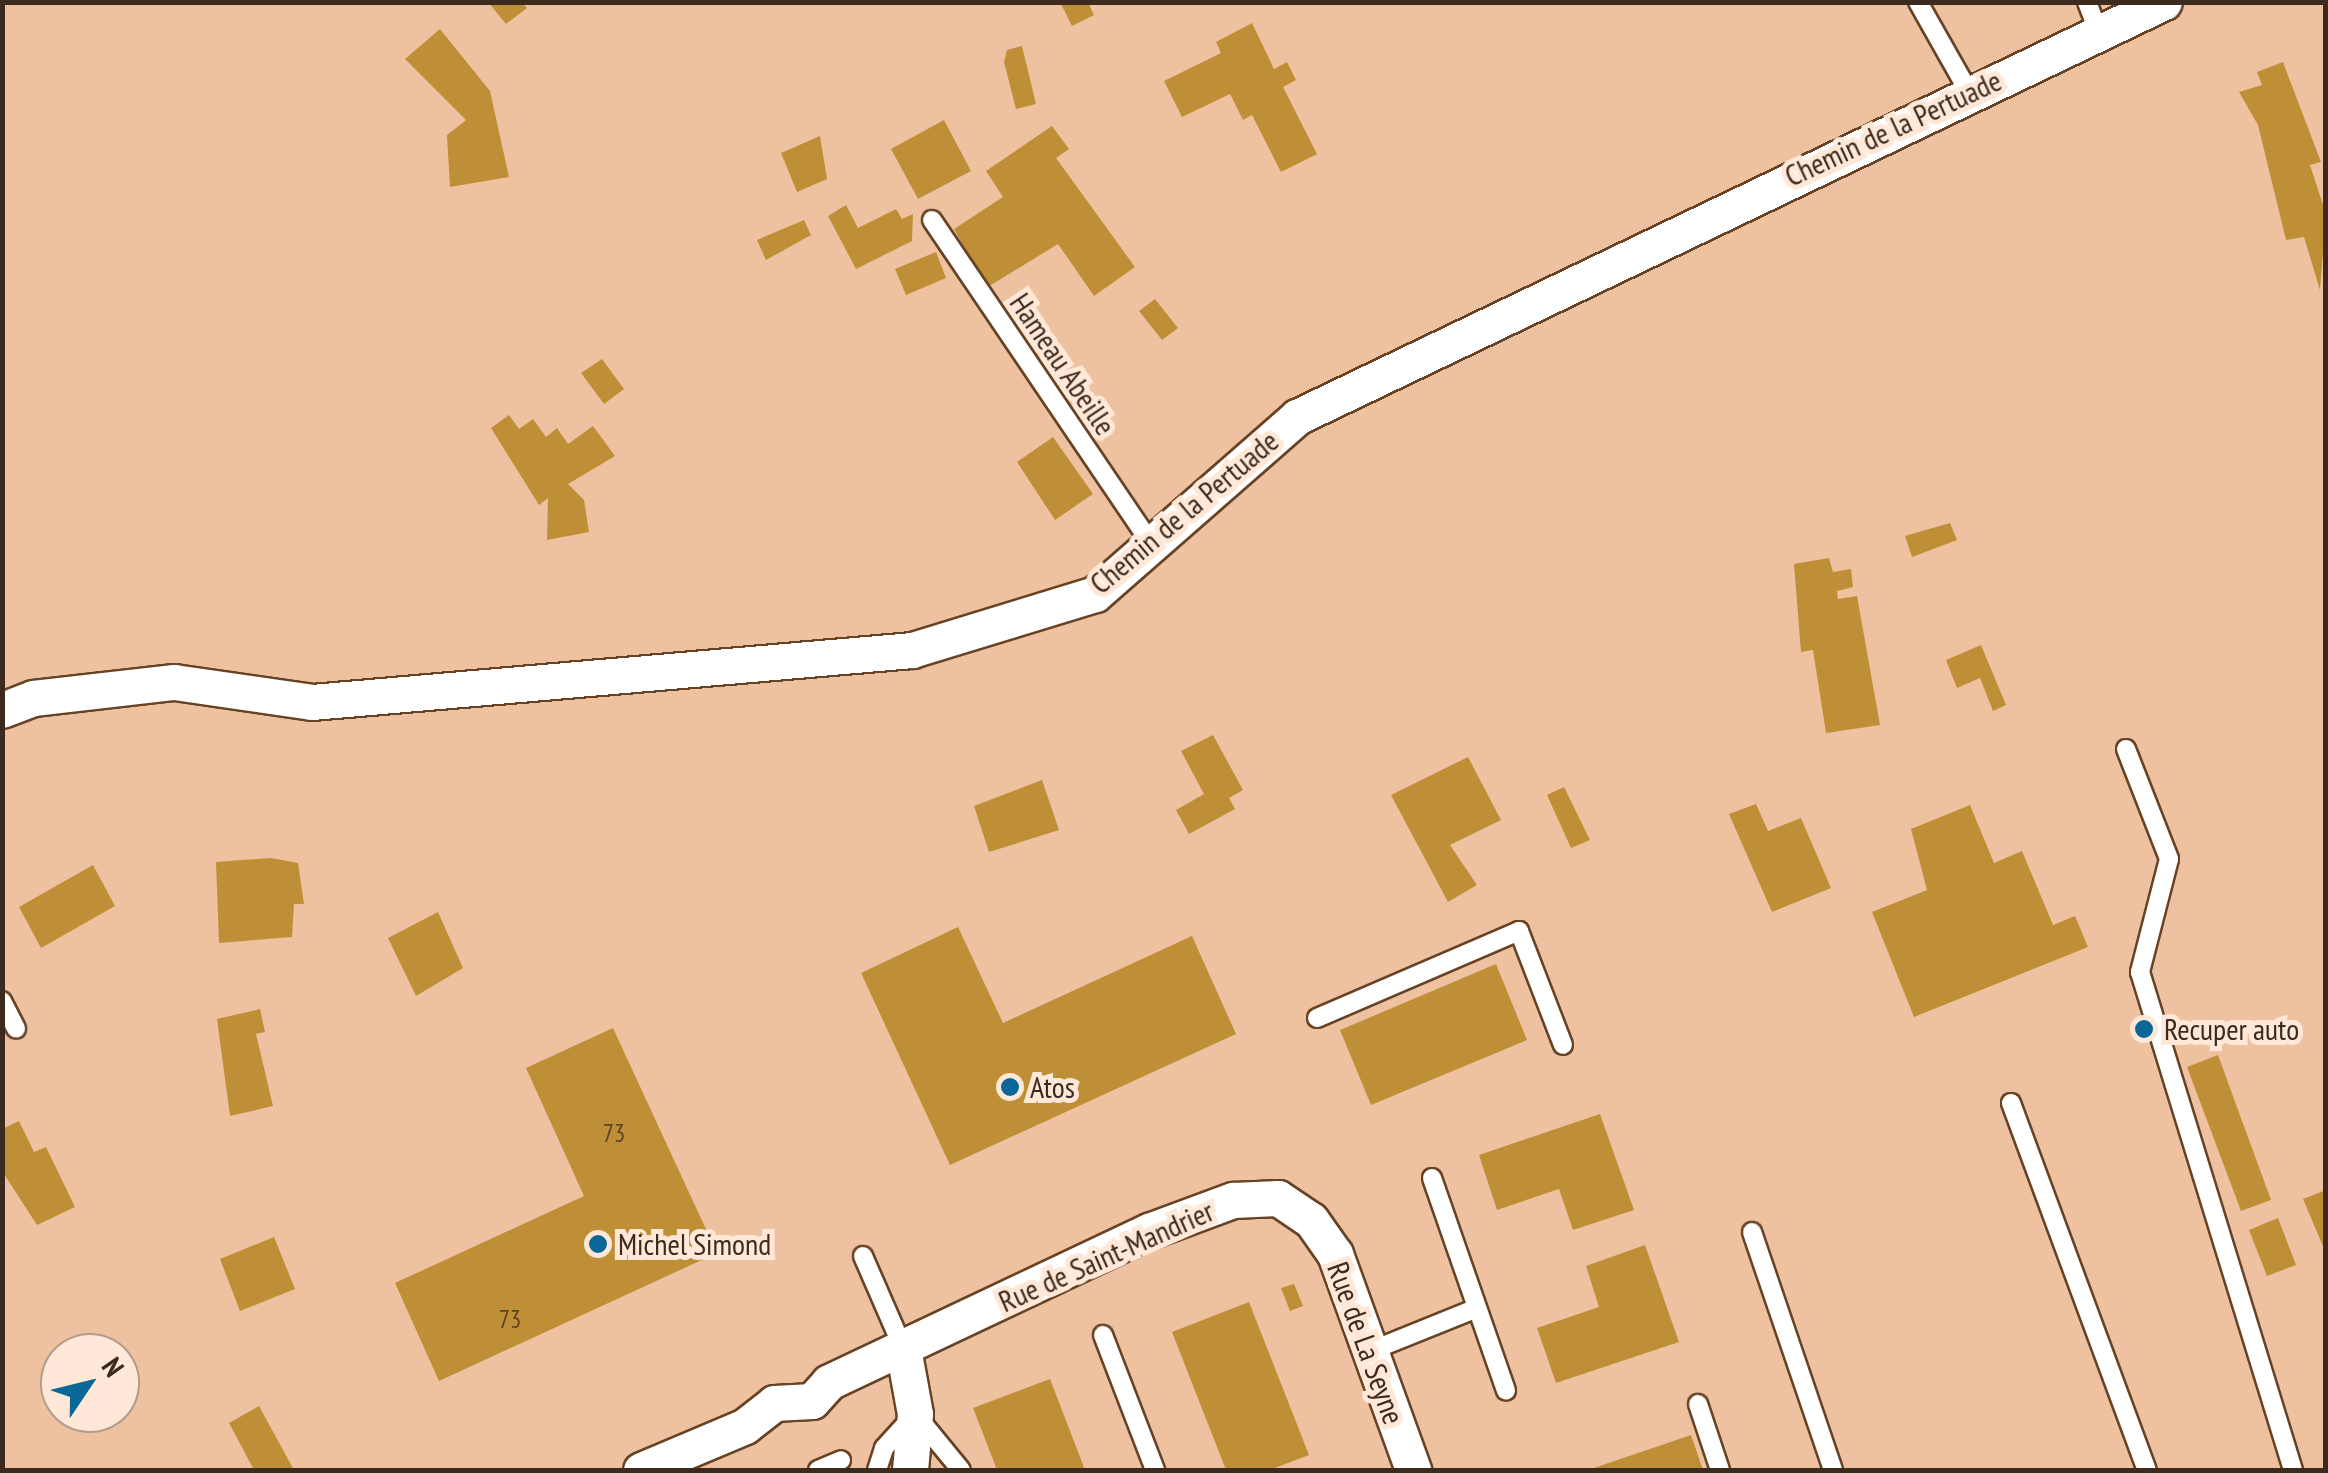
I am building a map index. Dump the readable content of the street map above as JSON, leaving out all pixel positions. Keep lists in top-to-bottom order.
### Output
{
  "streets": {
    "street": ["Chemin de la Pertuade", "Rue de Saint-Mandrier", "Rue de La Seyne"],
    "lane": ["Hameau Abeille"]
  },
  "crossings": [
    ["Chemin de la Pertuade", "Hameau Abeille"],
    ["Rue de Saint-Mandrier", "Rue de La Seyne"]
  ],
  "places": ["Recuper auto", "Atos", "Michel Simond"],
  "house_numbers": ["73", "73"],
  "north": "top right"
}
